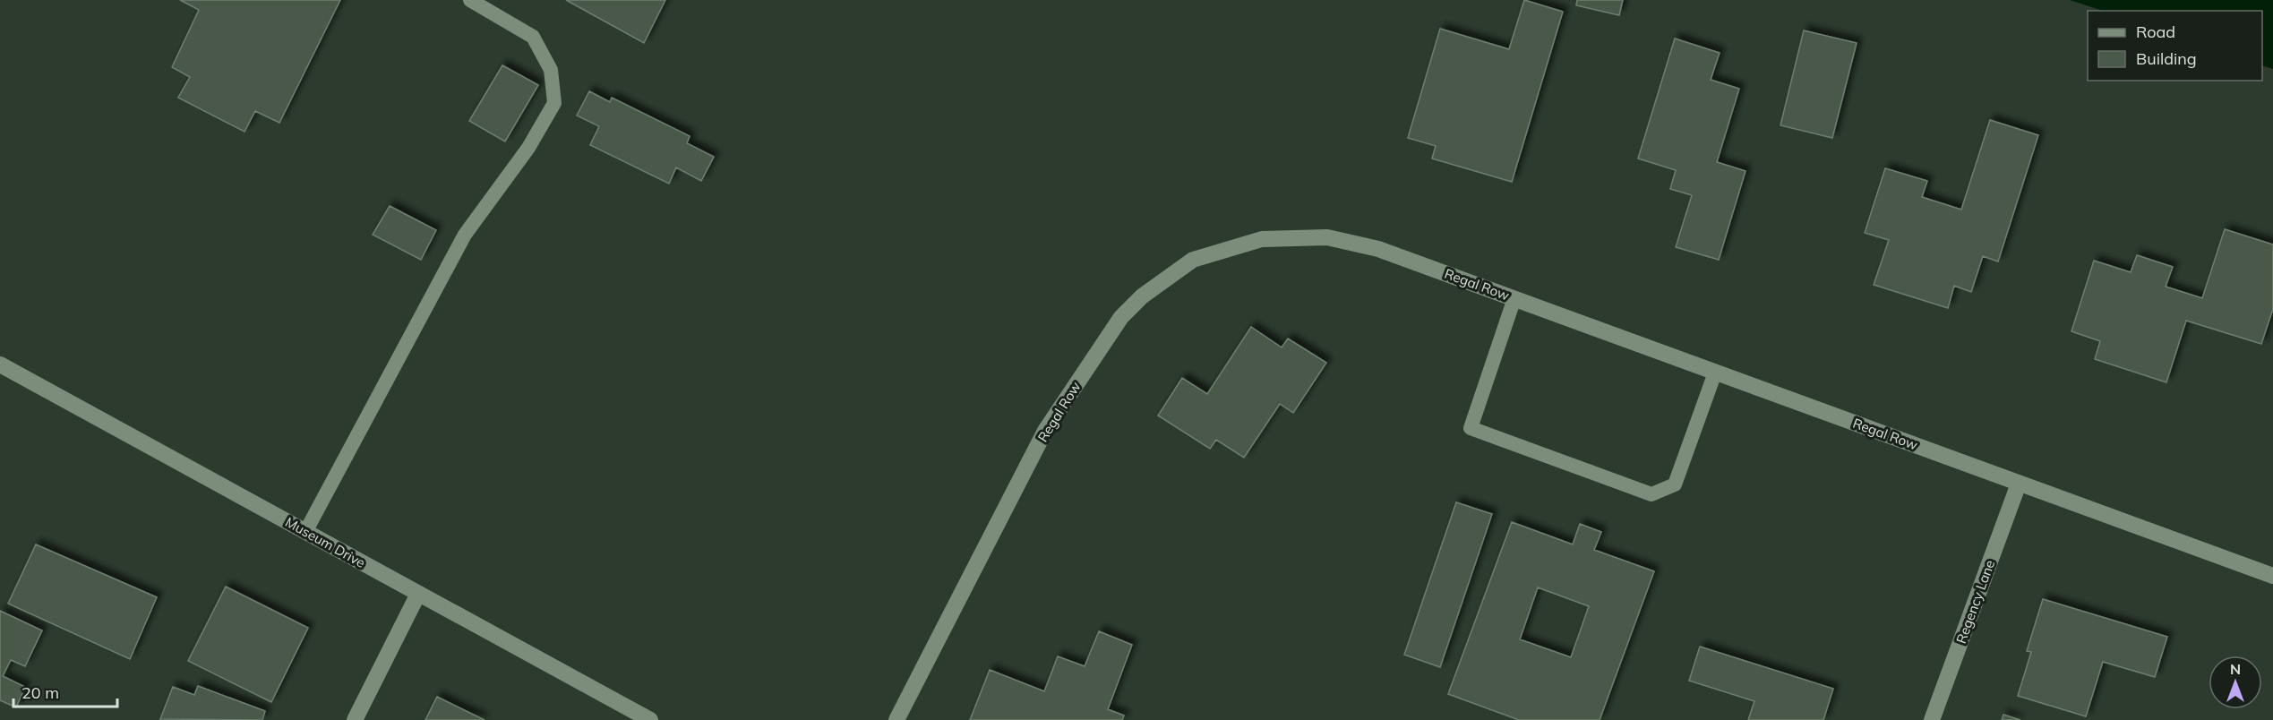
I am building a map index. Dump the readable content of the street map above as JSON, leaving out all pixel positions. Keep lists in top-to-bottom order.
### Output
{
  "streets": {
    "street": ["Regal Row", "Museum Drive", "Regency Lane"]
  },
  "crossings": [
    ["Regal Row", "Regency Lane"]
  ],
  "legend": ["Road", "Building"],
  "scale_bar": "20 m",
  "north": "top"
}
